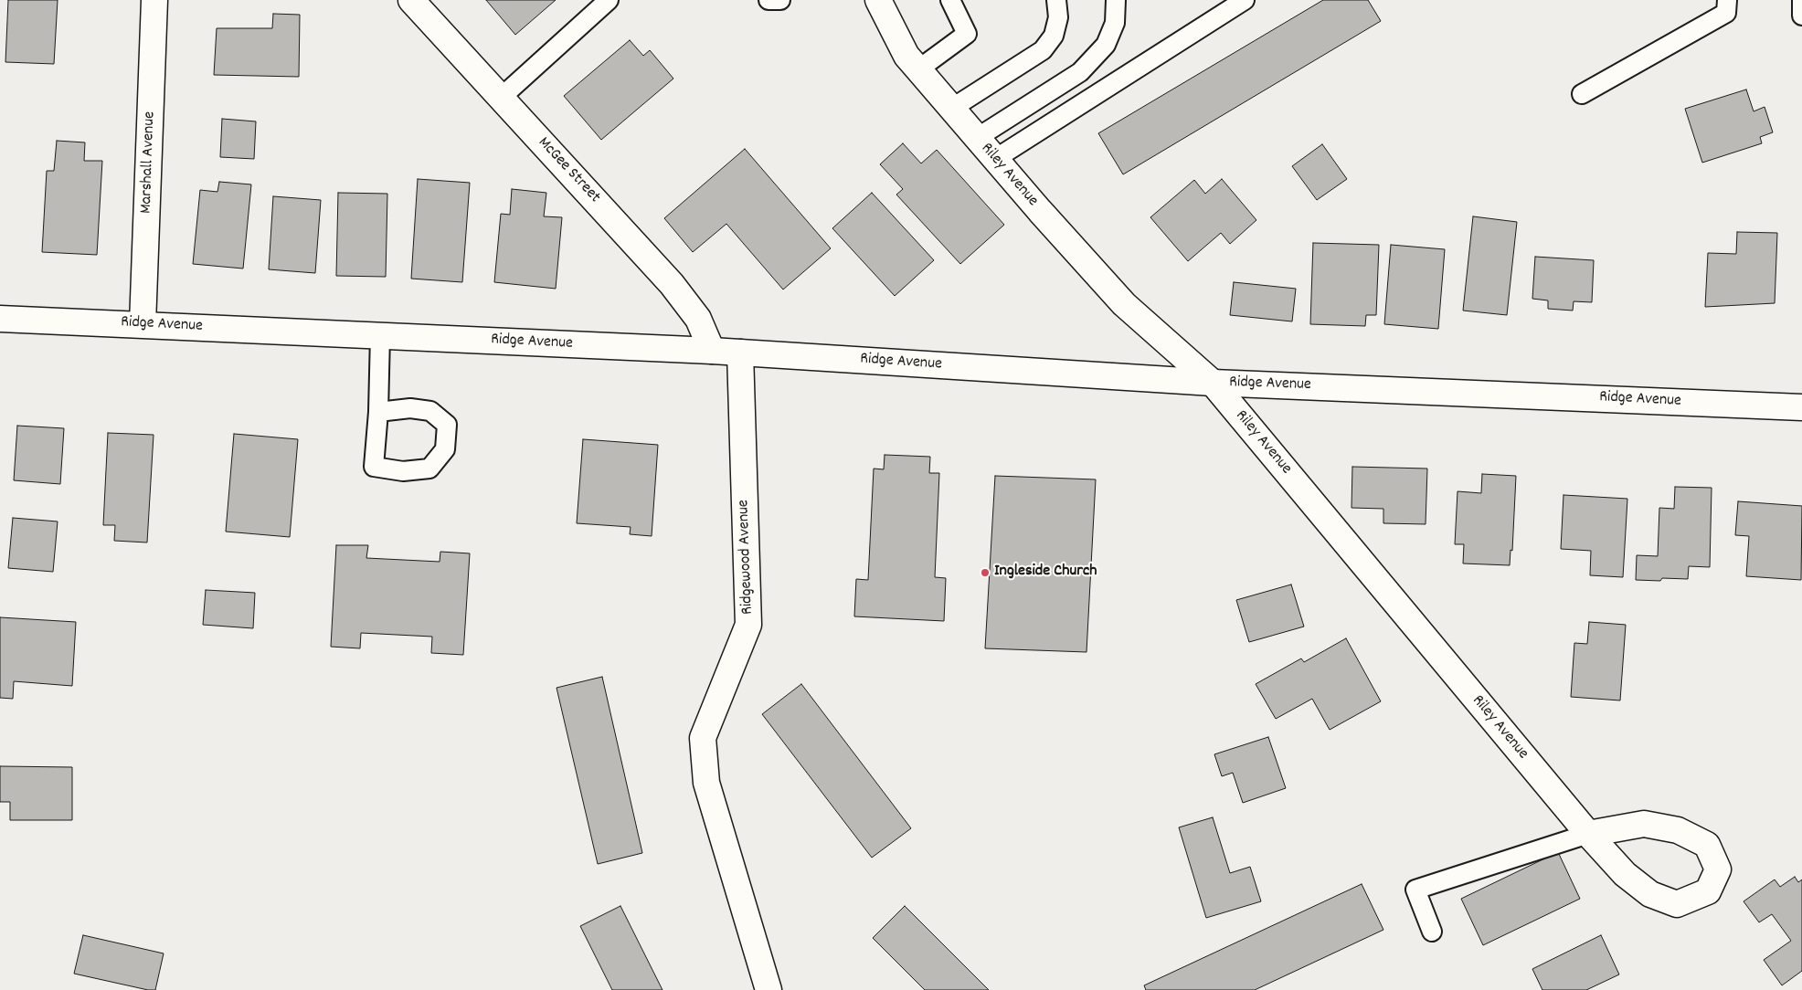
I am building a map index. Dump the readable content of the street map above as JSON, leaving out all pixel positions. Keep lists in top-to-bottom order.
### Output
{
  "streets": {
    "street": [
      "Marshall Avenue",
      "McGee Street",
      "Riley Avenue",
      "Ridge Avenue",
      "Ridgewood Avenue"
    ]
  },
  "crossings": [
    ["Marshall Avenue", "Ridge Avenue"],
    ["McGee Street", "Ridge Avenue"],
    ["Riley Avenue", "Ridge Avenue"],
    ["Ridge Avenue", "Ridgewood Avenue"]
  ],
  "places": ["Ingleside Church"]
}
